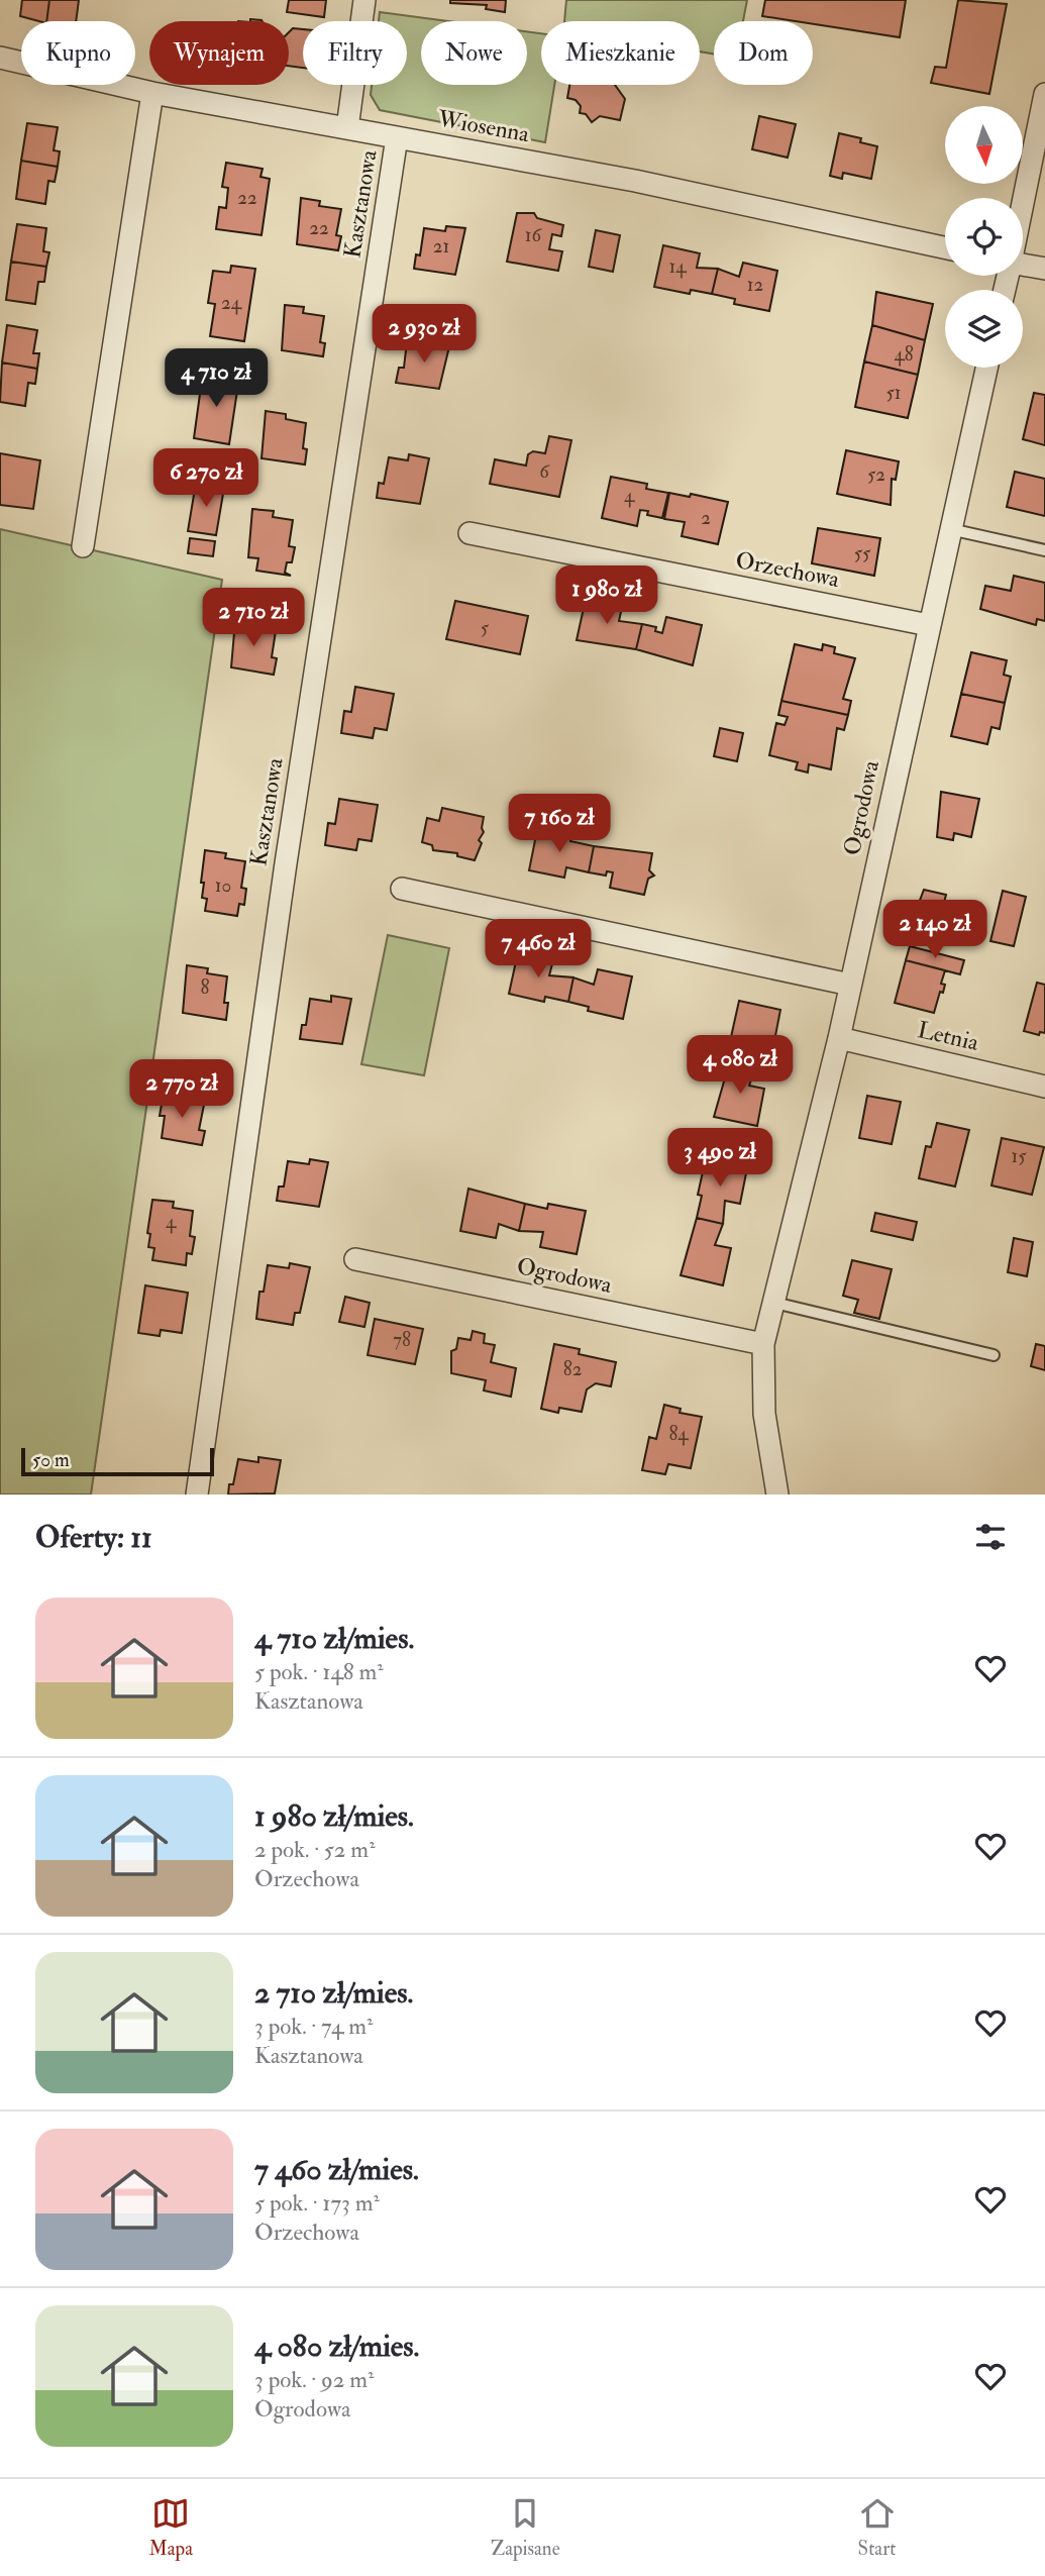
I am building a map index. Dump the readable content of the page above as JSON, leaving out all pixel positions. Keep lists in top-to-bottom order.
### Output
{
  "streets": {
    "street": [
      "Wiosenna",
      "Kasztanowa",
      "Orzechowa",
      "Ogrodowa",
      "Letnia"
    ]
  },
  "crossings": [
    ["Wiosenna", "Kasztanowa"],
    ["Orzechowa", "Ogrodowa"],
    ["Ogrodowa", "Letnia"]
  ],
  "house_numbers": [
    "22",
    "22",
    "16",
    "21",
    "14",
    "12",
    "24",
    "48",
    "51",
    "6",
    "52",
    "4",
    "2",
    "55",
    "5",
    "10",
    "8",
    "15",
    "4",
    "78",
    "82",
    "84"
  ],
  "scale_bar": "50 m",
  "north": "bottom",
  "page": {
    "chip": [
      "Kupno",
      "Wynajem",
      "Filtry",
      "Nowe",
      "Mieszkanie",
      "Dom"
    ],
    "price": [
      "2 930 zł",
      "4 710 zł",
      "6 270 zł",
      "1 980 zł",
      "2 710 zł",
      "7 160 zł",
      "2 140 zł",
      "7 460 zł",
      "4 080 zł",
      "2 770 zł",
      "3 490 zł"
    ],
    "scale": "50 m",
    "heading": "Oferty: 11",
    "list": [
      {
        "name": "4 710 zł/mies.",
        "note": "5 pok. · 148 m² · Kasztanowa"
      },
      {
        "name": "1 980 zł/mies.",
        "note": "2 pok. · 52 m² · Orzechowa"
      },
      {
        "name": "2 710 zł/mies.",
        "note": "3 pok. · 74 m² · Kasztanowa"
      },
      {
        "name": "7 460 zł/mies.",
        "note": "5 pok. · 173 m² · Orzechowa"
      },
      {
        "name": "4 080 zł/mies.",
        "note": "3 pok. · 92 m² · Ogrodowa"
      }
    ],
    "tabs": ["Mapa", "Zapisane", "Start"]
  }
}
